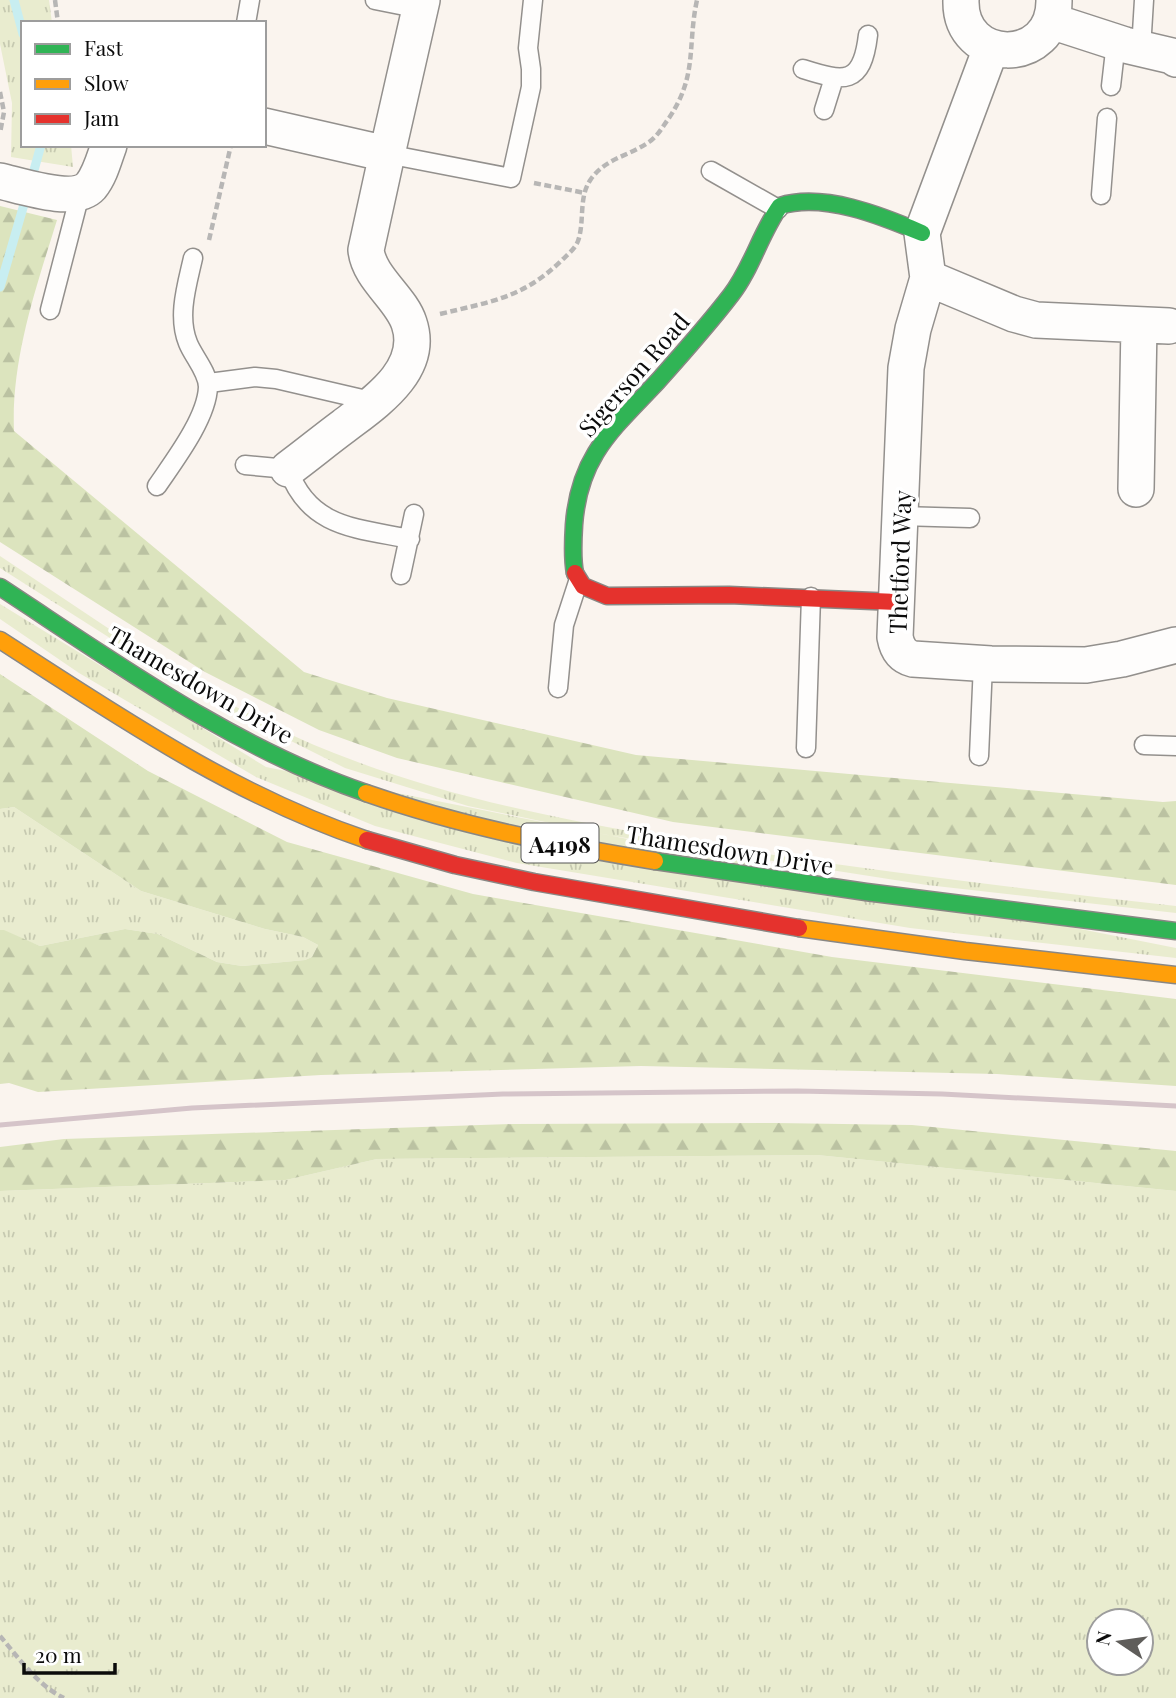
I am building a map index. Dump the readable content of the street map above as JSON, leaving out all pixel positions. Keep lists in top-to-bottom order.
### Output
{
  "streets": {
    "main road": ["Sigerson Road", "Thamesdown Drive", "A4198"],
    "street": ["Thetford Way"]
  },
  "legend": ["Fast", "Slow", "Jam"],
  "scale_bar": "20 m",
  "north": "left"
}
